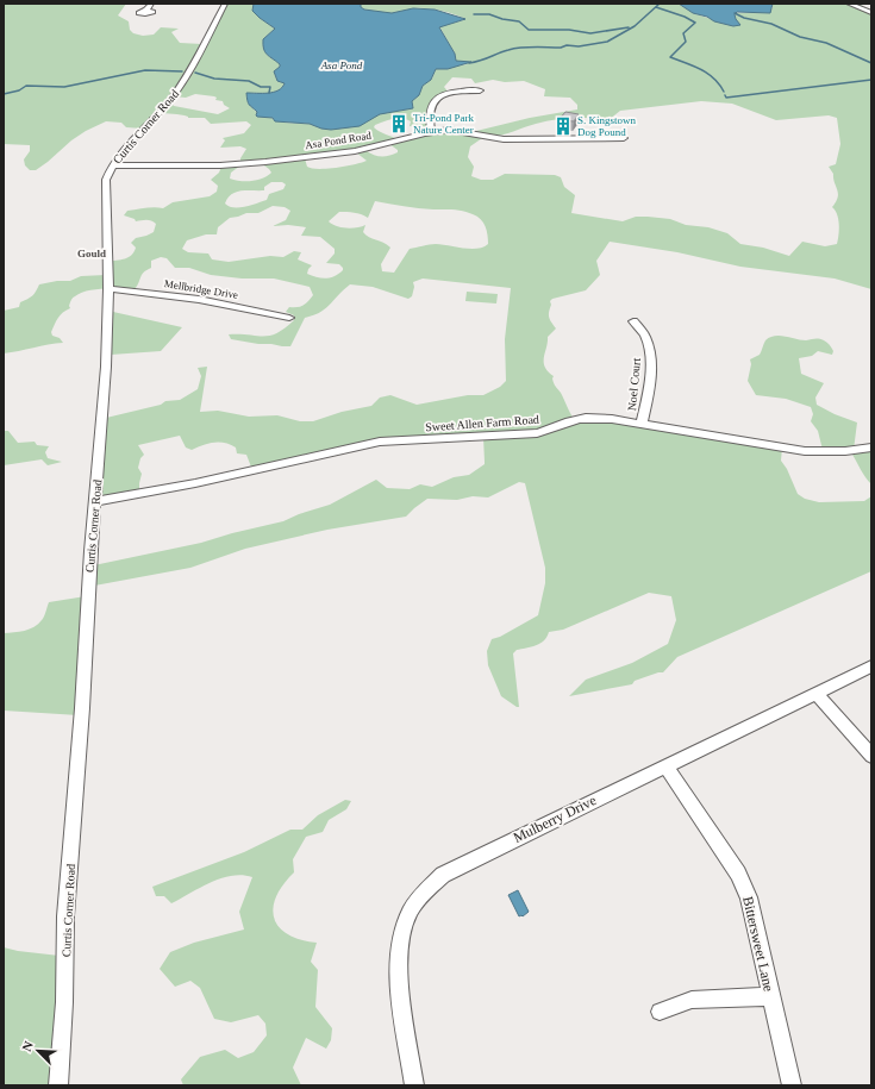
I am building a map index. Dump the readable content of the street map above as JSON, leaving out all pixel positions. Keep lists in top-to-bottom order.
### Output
{
  "streets": {
    "street": [
      "Curtis Corner Road",
      "Asa Pond Road",
      "Mellbridge Drive",
      "Noel Court",
      "Sweet Allen Farm Road",
      "Mulberry Drive",
      "Bittersweet Lane"
    ]
  },
  "crossings": [
    ["Curtis Corner Road", "Asa Pond Road"],
    ["Curtis Corner Road", "Mellbridge Drive"],
    ["Curtis Corner Road", "Sweet Allen Farm Road"],
    ["Noel Court", "Sweet Allen Farm Road"],
    ["Mulberry Drive", "Bittersweet Lane"]
  ],
  "districts": ["Gould"],
  "water": ["Asa Pond"],
  "places": {
    "building": ["Tri-Pond Park Nature Center", "S. Kingstown Dog Pound"]
  },
  "north": "top left"
}
